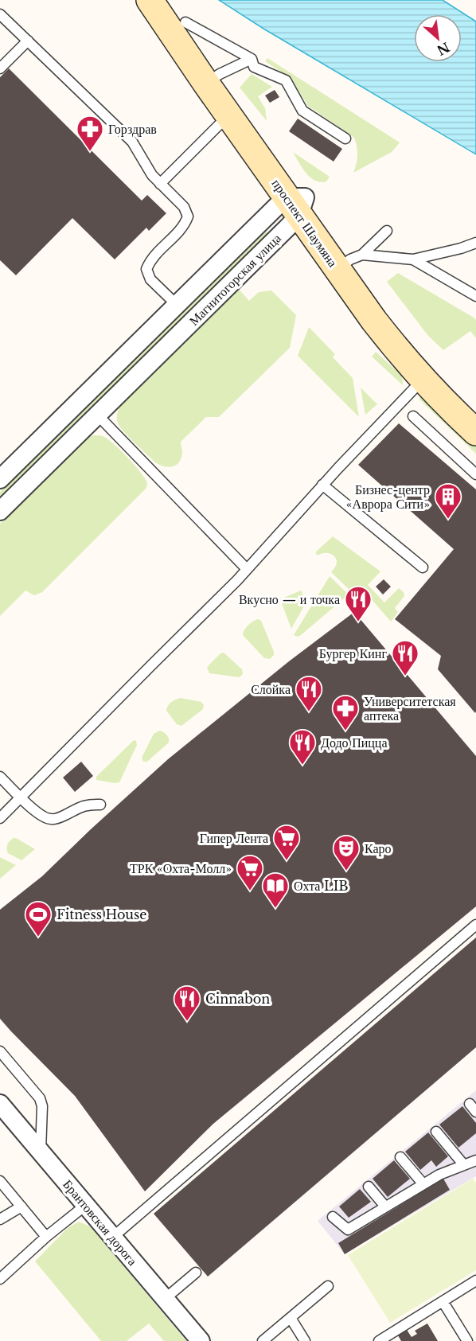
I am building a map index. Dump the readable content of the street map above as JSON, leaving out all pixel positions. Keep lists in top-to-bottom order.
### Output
{
  "streets": {
    "street": ["проспект Шаумяна", "Магнитогорская улица", "Брантовская дорога"]
  },
  "crossings": [
    ["проспект Шаумяна", "Магнитогорская улица"]
  ],
  "places": {
    "pharmacy": ["Горздрав", "Университетская аптека"],
    "building": ["Бизнес-центр «Аврора Сити»"],
    "restaurant": [
      "Вкусно — и точка",
      "Бургер Кинг",
      "Слойка",
      "Додо Пицца",
      "Cinnabon"
    ],
    "supermarket": ["Гипер Лента", "ТРК «Охта-Молл»"],
    "theatre": ["Каро"],
    "library": ["Охта LIB"],
    "sports": ["Fitness House"]
  },
  "north": "bottom right"
}
